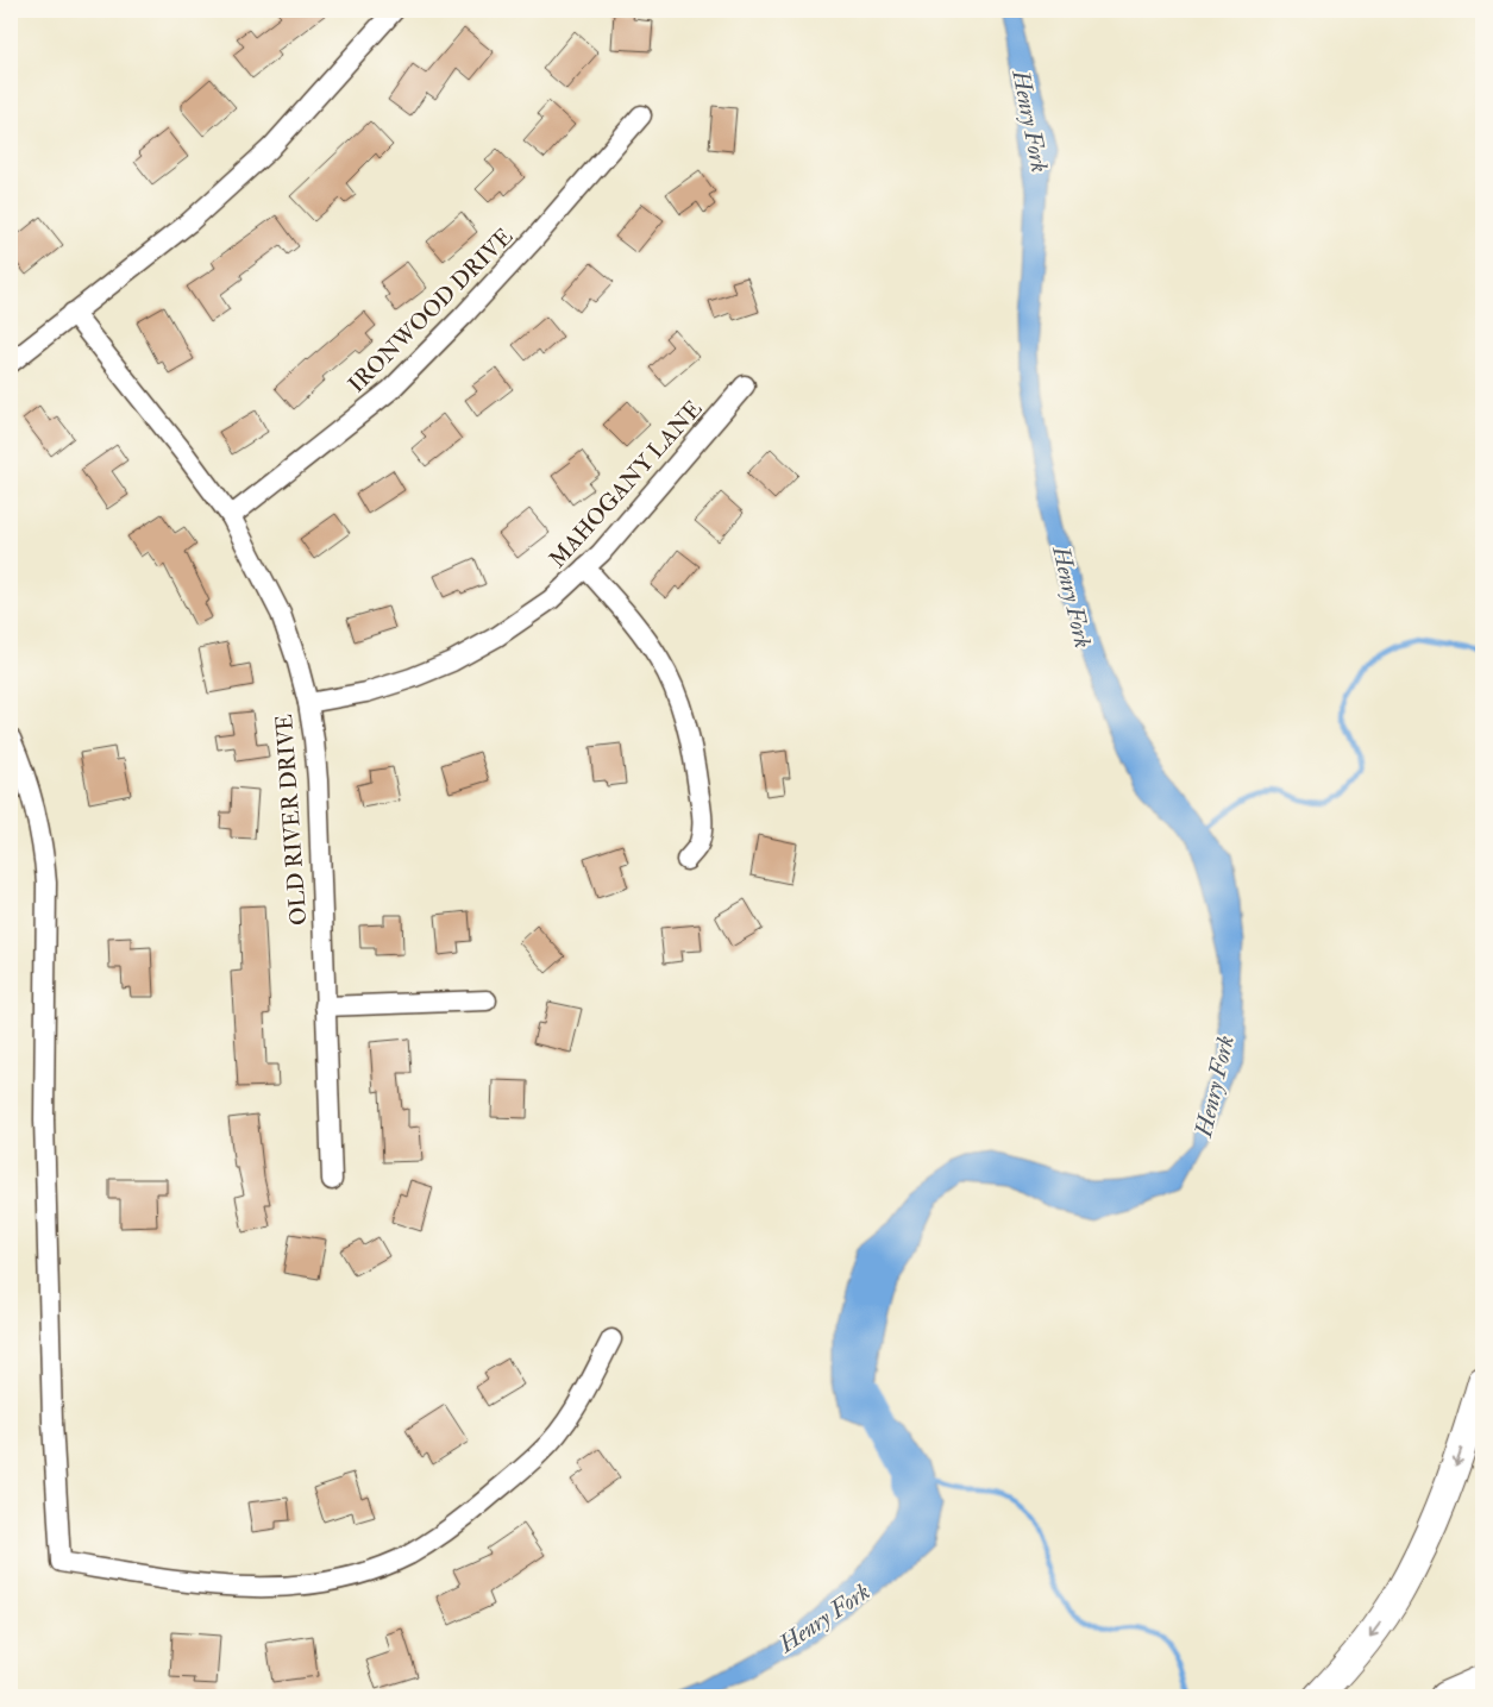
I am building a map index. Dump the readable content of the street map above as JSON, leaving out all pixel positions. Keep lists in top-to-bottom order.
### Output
{
  "streets": {
    "street": ["IRONWOOD DRIVE", "MAHOGANY LANE", "OLD RIVER DRIVE"]
  },
  "crossings": [
    ["IRONWOOD DRIVE", "OLD RIVER DRIVE"],
    ["MAHOGANY LANE", "OLD RIVER DRIVE"]
  ],
  "water": ["Henry Fork"]
}
